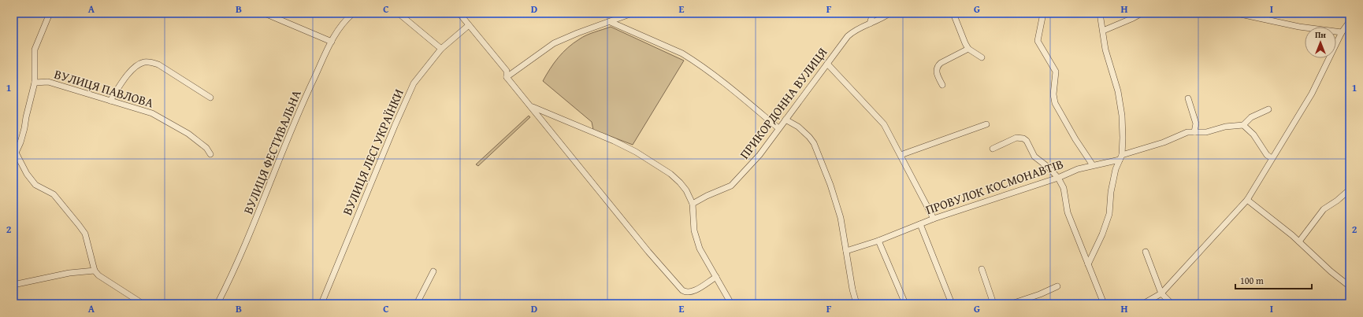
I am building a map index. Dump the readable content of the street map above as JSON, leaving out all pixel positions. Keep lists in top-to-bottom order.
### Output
{
  "streets": {
    "street": [
      "ВУЛИЦЯ ПАВЛОВА",
      "ПРИКОРДОННА ВУЛИЦЯ",
      "ВУЛИЦЯ ФЕСТИВАЛЬНА",
      "ВУЛИЦЯ ЛЕСІ УКРАЇНКИ",
      "ПРОВУЛОК КОСМОНАВТІВ"
    ]
  },
  "scale_bar": "100 m",
  "north": "top",
  "grid": {
    "columns": [
      "A",
      "B",
      "C",
      "D",
      "E",
      "F",
      "G",
      "H",
      "I"
    ],
    "rows": ["1", "2"]
  }
}
